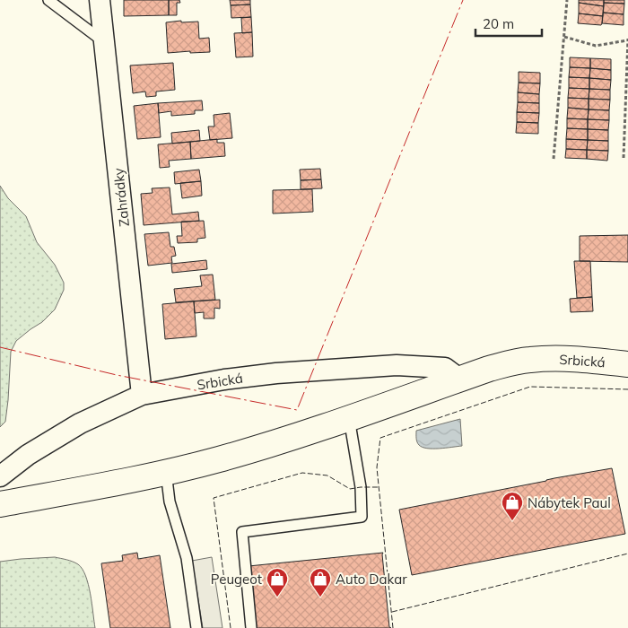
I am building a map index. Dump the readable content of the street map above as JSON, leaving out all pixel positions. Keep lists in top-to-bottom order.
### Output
{
  "streets": {
    "street": ["Zahrádky", "Srbická"]
  },
  "crossings": [
    ["Zahrádky", "Srbická"]
  ],
  "places": {
    "shop": ["Nábytek Paul", "Peugeot", "Auto Dakar"]
  },
  "scale_bar": "20 m"
}
